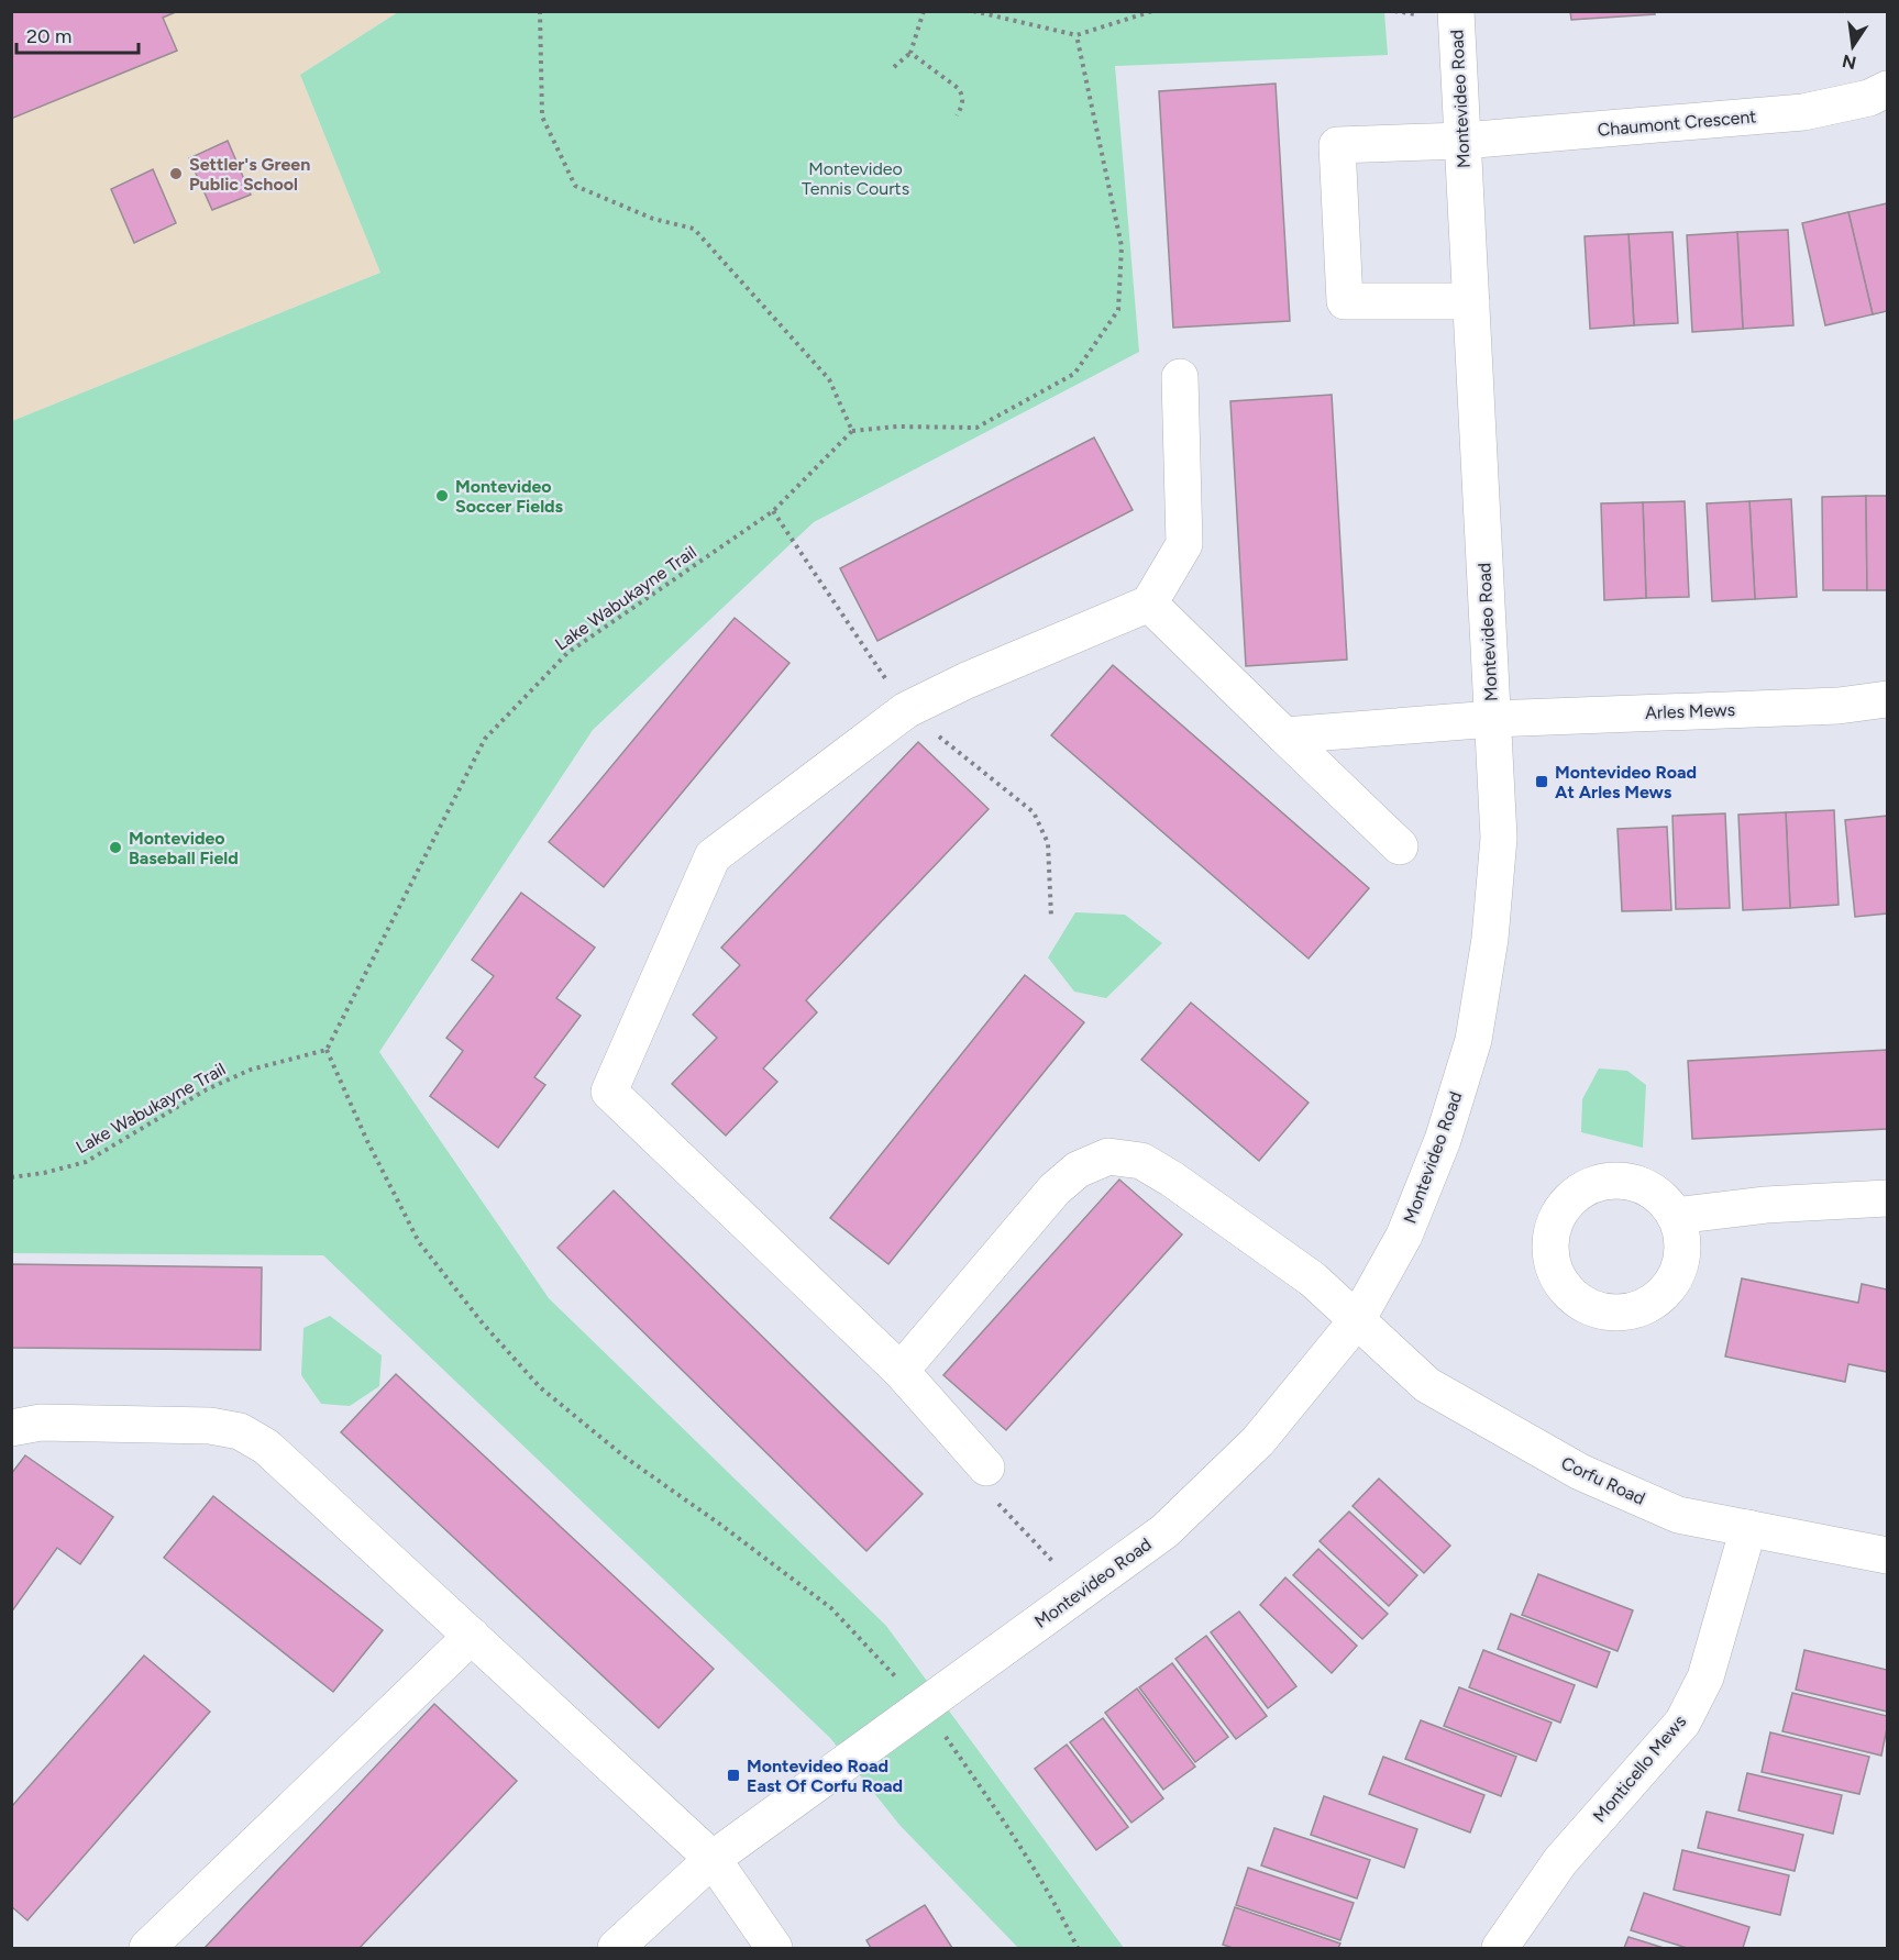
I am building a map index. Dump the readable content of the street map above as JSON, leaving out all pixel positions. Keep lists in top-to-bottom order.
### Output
{
  "streets": {
    "street": [
      "Montevideo Road",
      "Chaumont Crescent",
      "Arles Mews",
      "Corfu Road",
      "Monticello Mews"
    ],
    "path": ["Lake Wabukayne Trail"]
  },
  "crossings": [
    ["Montevideo Road", "Chaumont Crescent"],
    ["Montevideo Road", "Arles Mews"],
    ["Montevideo Road", "Corfu Road"],
    ["Corfu Road", "Monticello Mews"]
  ],
  "parks": ["Montevideo Tennis Courts"],
  "places": {
    "other": ["Settler's Green Public School", "Montevideo Soccer Fields", "Montevideo Baseball Field"],
    "transit": ["Montevideo Road At Arles Mews", "Montevideo Road East Of Corfu Road"]
  },
  "scale_bar": "20 m",
  "north": "bottom"
}
